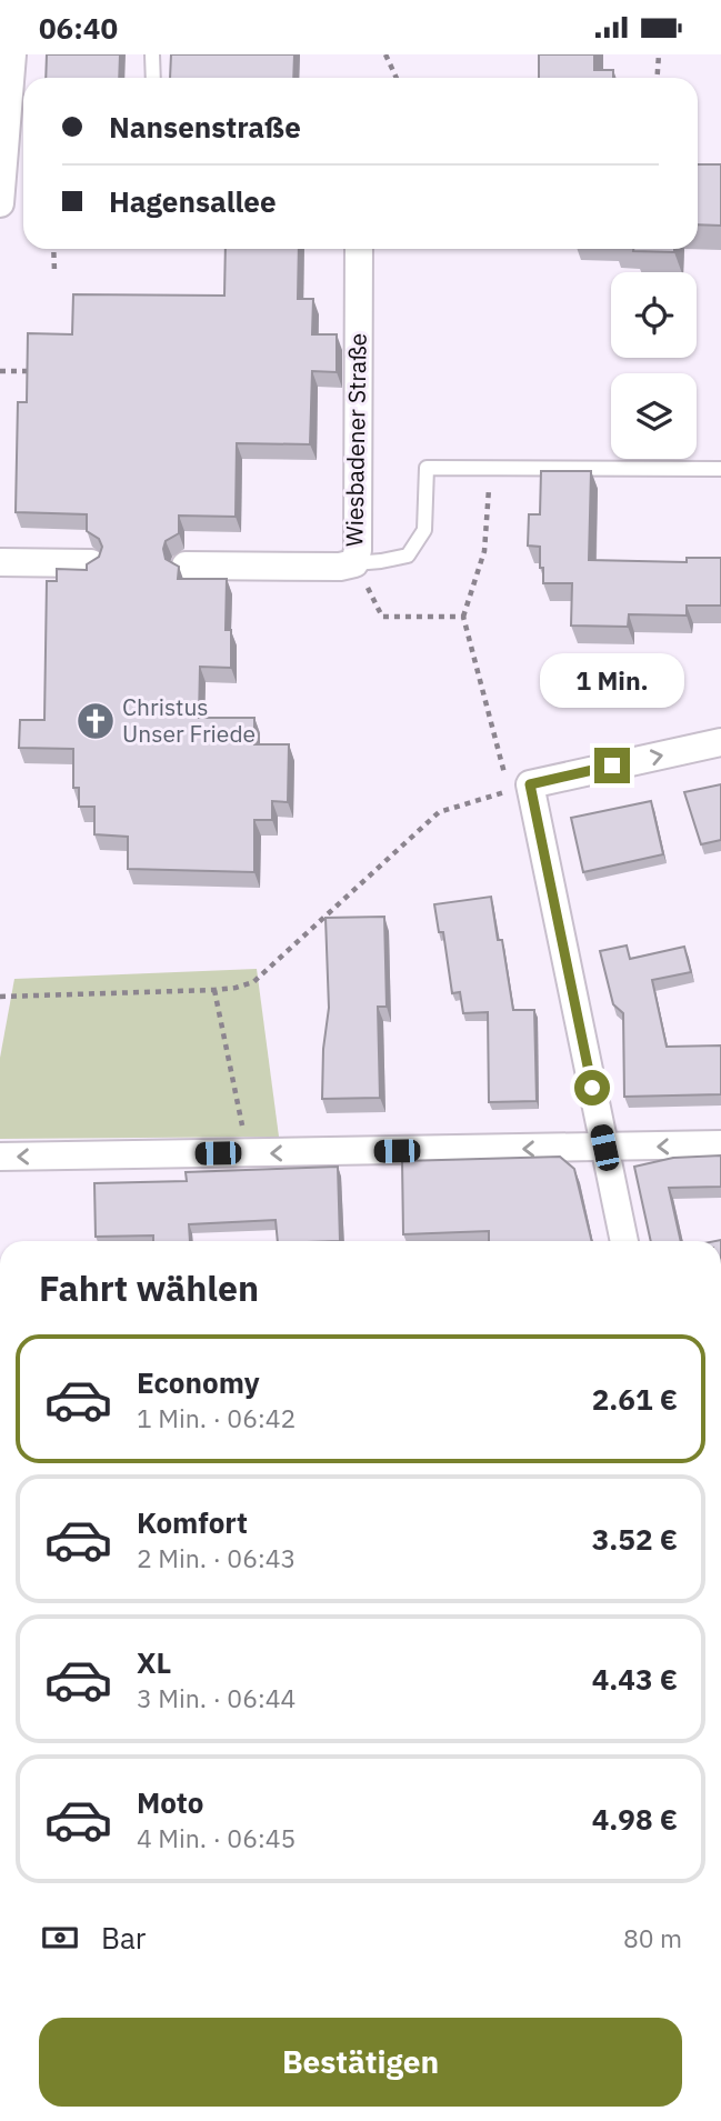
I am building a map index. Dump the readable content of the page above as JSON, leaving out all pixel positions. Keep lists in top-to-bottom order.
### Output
{
  "streets": {
    "street": ["Wiesbadener Straße"]
  },
  "places": {
    "church": ["Christus Unser Friede"]
  },
  "page": {
    "status": "06:40",
    "banner": ["Nansenstraße", "Hagensallee"],
    "bubble": "1 Min.",
    "heading": "Fahrt wählen",
    "list": [
      {
        "name": "Economy",
        "note": "1 Min. · 06:42",
        "value": "2.61 €"
      },
      {
        "name": "Komfort",
        "note": "2 Min. · 06:43",
        "value": "3.52 €"
      },
      {
        "name": "XL",
        "note": "3 Min. · 06:44",
        "value": "4.43 €"
      },
      {
        "name": "Moto",
        "note": "4 Min. · 06:45",
        "value": "4.98 €"
      }
    ],
    "pay": ["Bar", "80 m"],
    "buttons": "Bestätigen"
  }
}
